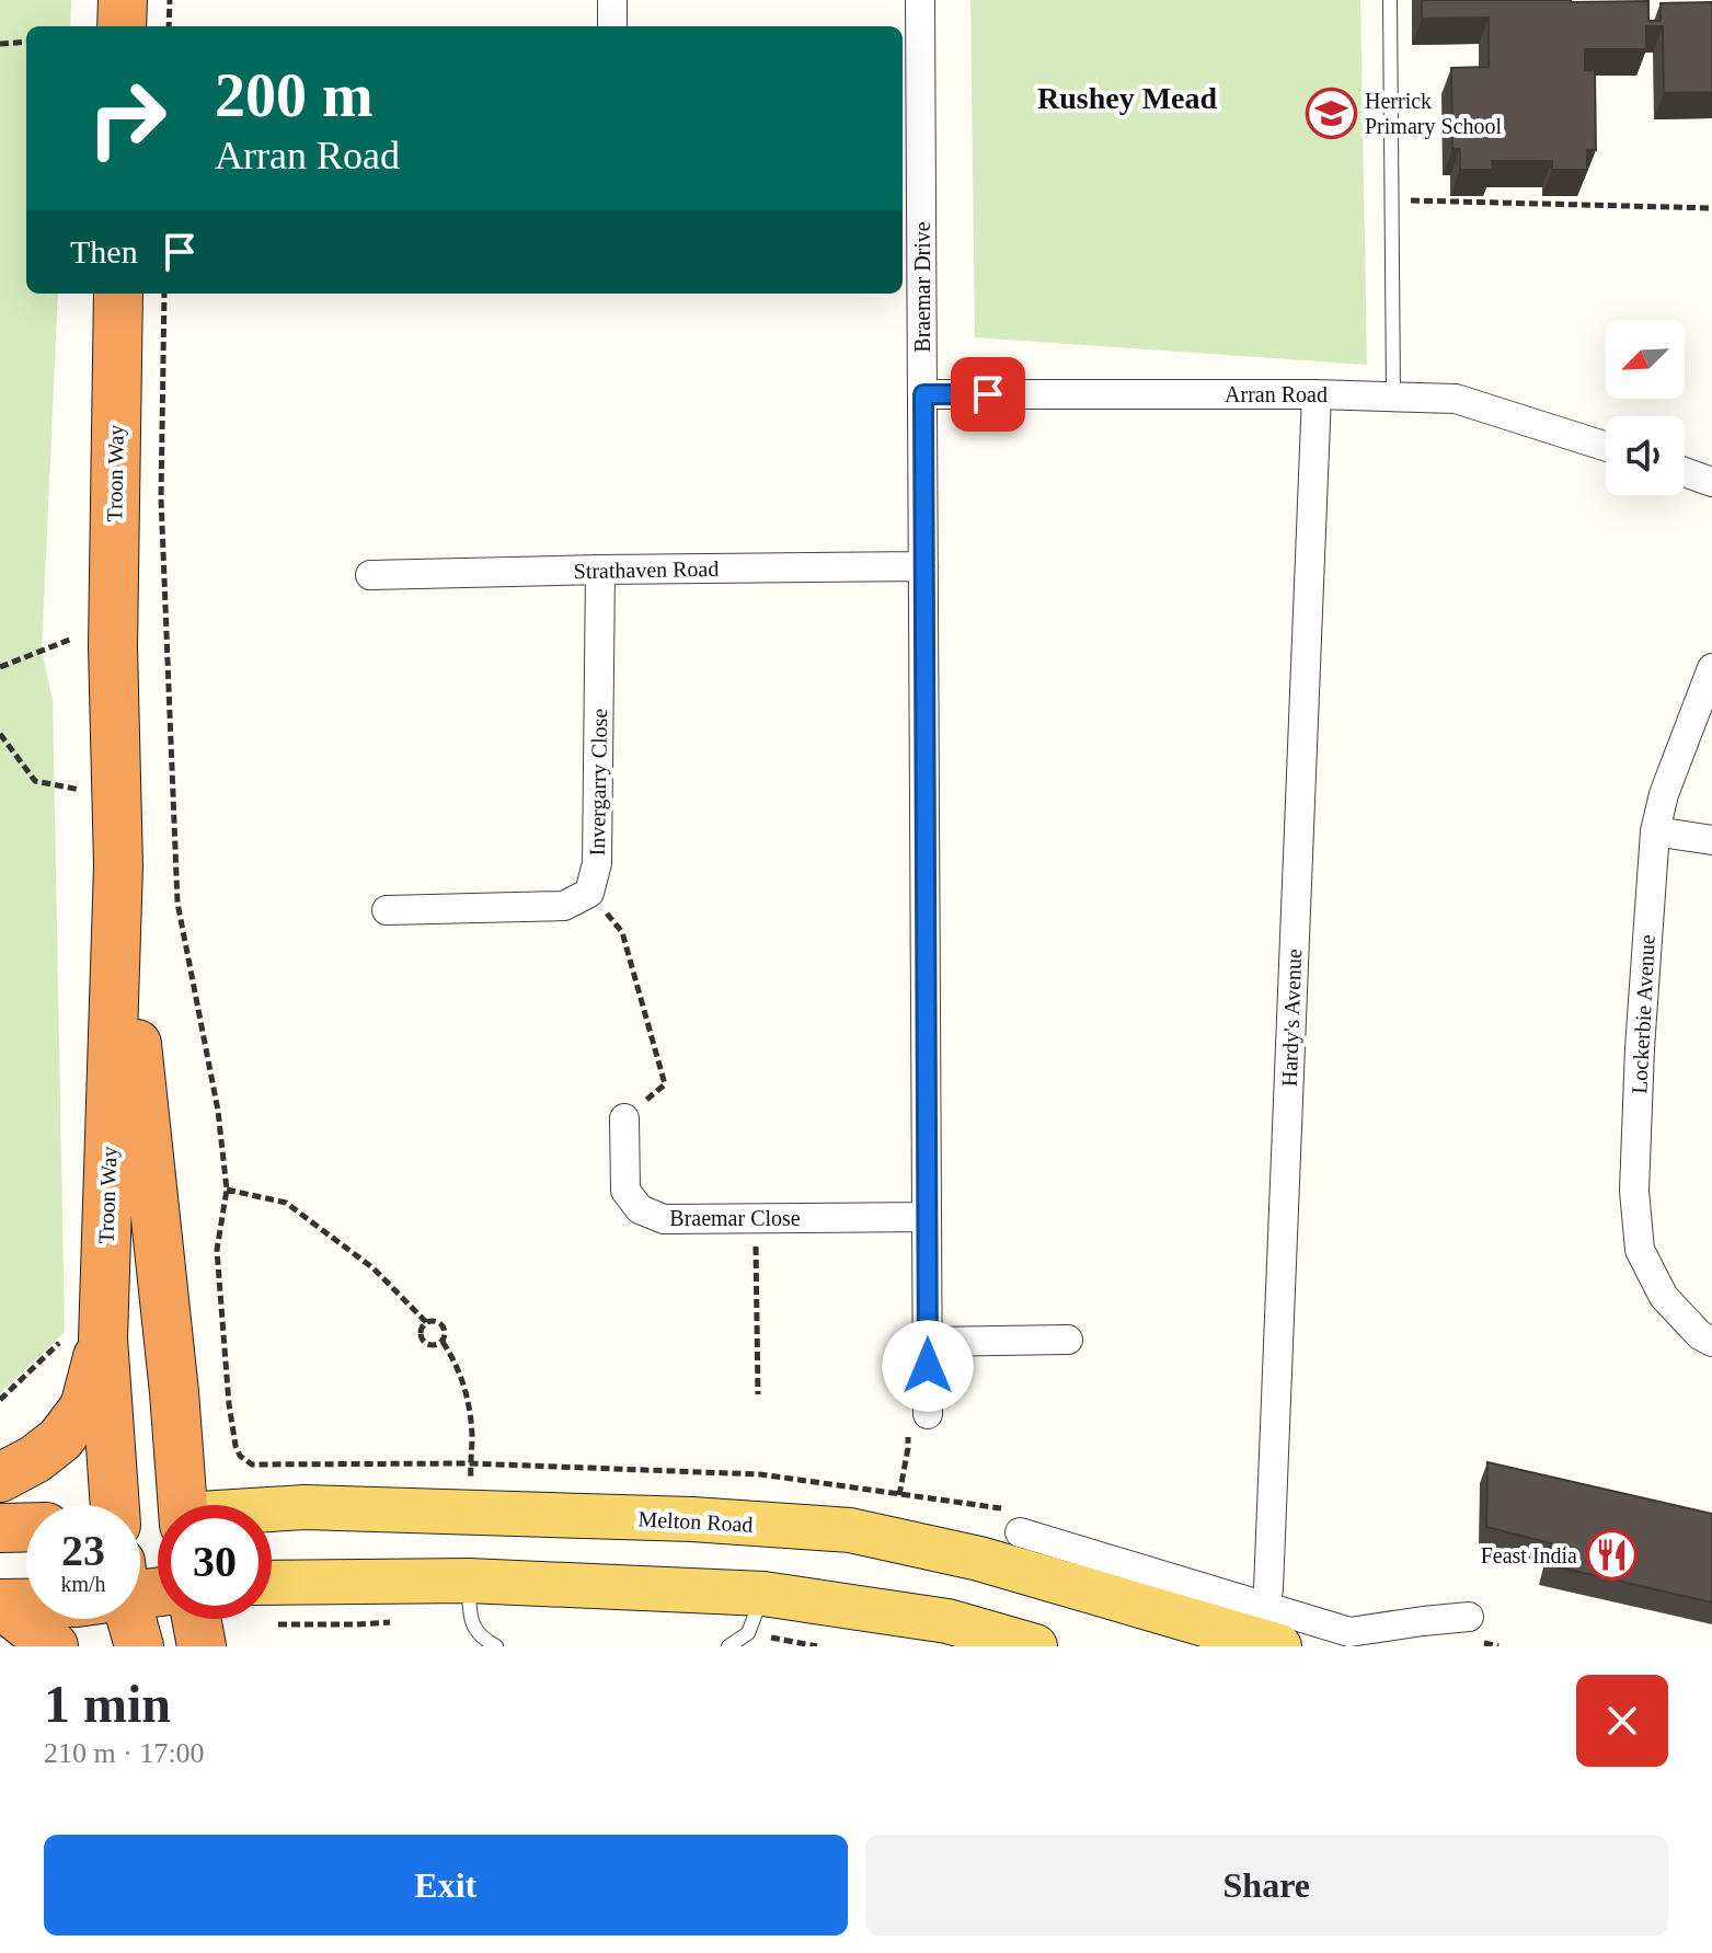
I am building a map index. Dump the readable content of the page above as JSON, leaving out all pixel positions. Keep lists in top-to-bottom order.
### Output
{
  "streets": {
    "highway": ["Troon Way"],
    "main road": ["Melton Road"],
    "street": [
      "Braemar Drive",
      "Arran Road",
      "Strathaven Road",
      "Invergarry Close",
      "Lockerbie Avenue",
      "Hardy's Avenue",
      "Braemar Close"
    ]
  },
  "crossings": [
    ["Braemar Drive", "Arran Road"],
    ["Braemar Drive", "Strathaven Road"],
    ["Braemar Drive", "Braemar Close"],
    ["Arran Road", "Hardy's Avenue"],
    ["Strathaven Road", "Invergarry Close"],
    ["Hardy's Avenue", "Melton Road"]
  ],
  "districts": ["Rushey Mead"],
  "places": {
    "school or university": ["Herrick Primary School"],
    "restaurant": ["Feast India"]
  },
  "north": "bottom left",
  "page": {
    "turn": ["200 m", "Arran Road"],
    "then": "Then",
    "speed": "23 km/h",
    "limit": "30",
    "heading": ["1 min", "210 m · 17:00"],
    "buttons": ["Exit", "Share"]
  }
}
